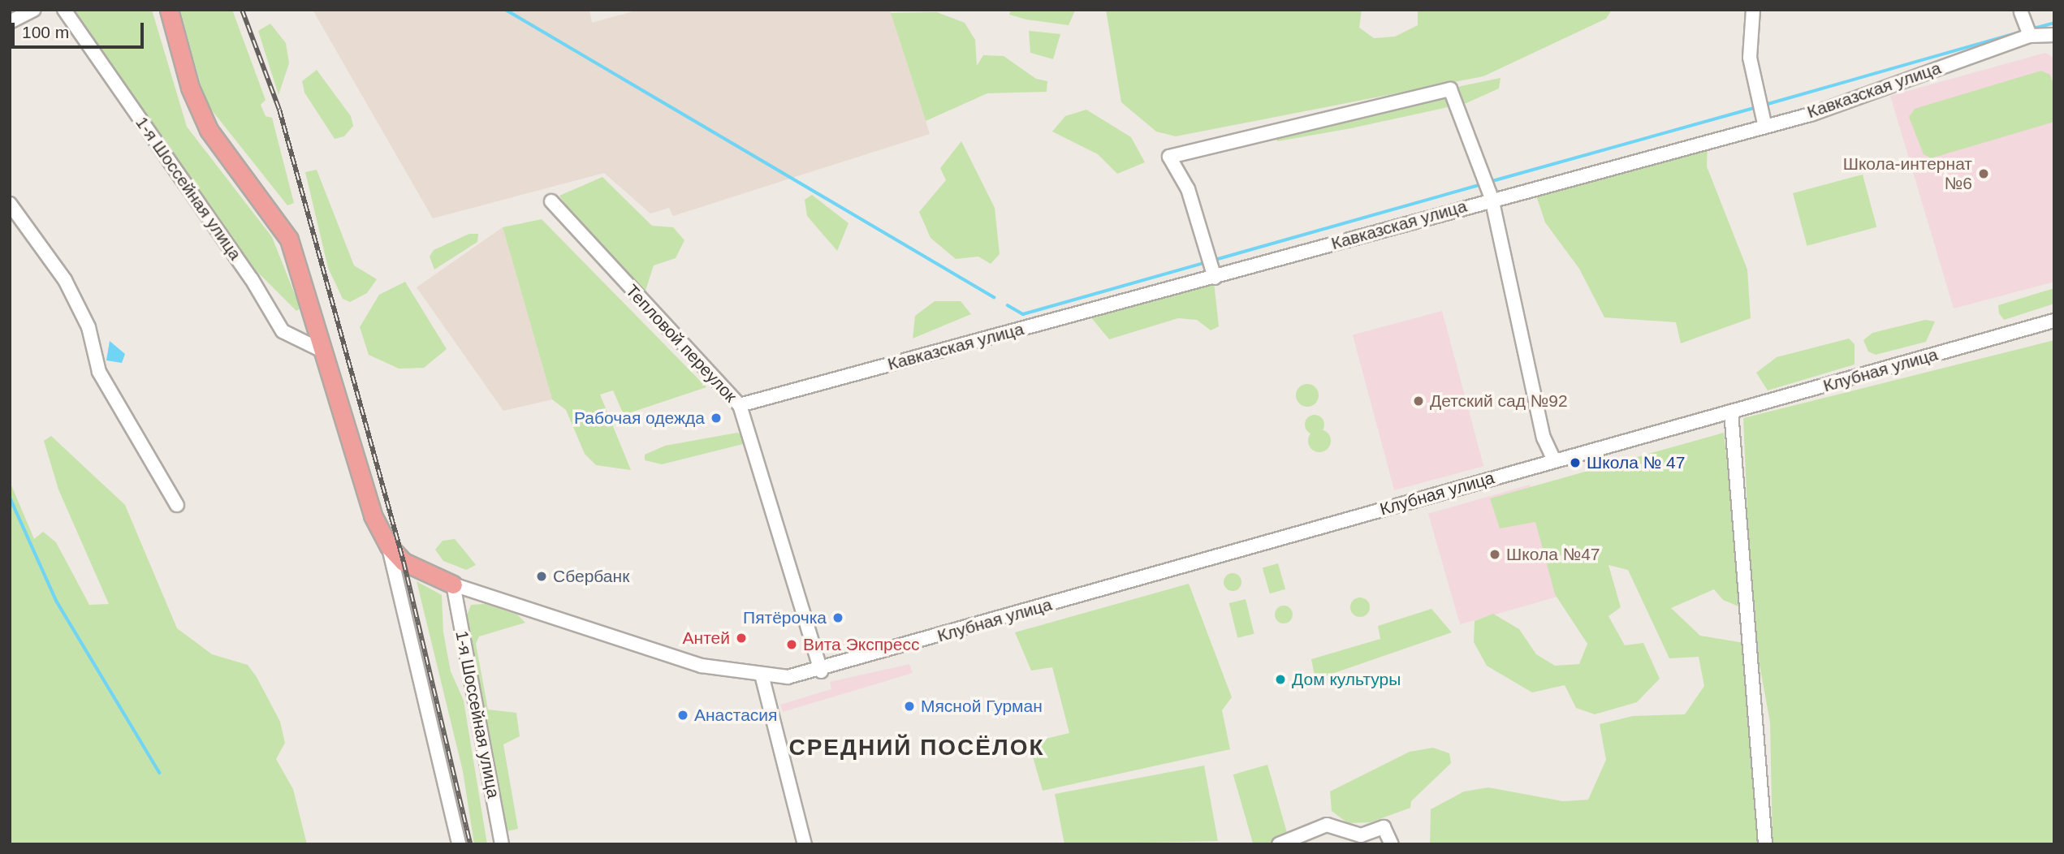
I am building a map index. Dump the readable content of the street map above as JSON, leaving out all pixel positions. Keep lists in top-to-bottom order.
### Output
{
  "streets": {
    "street": [
      "Кавказская улица",
      "1-я Шоссейная улица",
      "Тепловой переулок",
      "Клубная улица"
    ]
  },
  "crossings": [
    ["Кавказская улица", "Тепловой переулок"],
    ["Тепловой переулок", "Клубная улица"]
  ],
  "districts": ["СРЕДНИЙ ПОСЁЛОК"],
  "places": [
    "Школа-интернат №6",
    "Детский сад №92",
    "Рабочая одежда",
    "Школа № 47",
    "Школа №47",
    "Сбербанк",
    "Пятёрочка",
    "Антей",
    "Вита Экспресс",
    "Дом культуры",
    "Мясной Гурман",
    "Анастасия"
  ],
  "scale_bar": "100 m"
}
